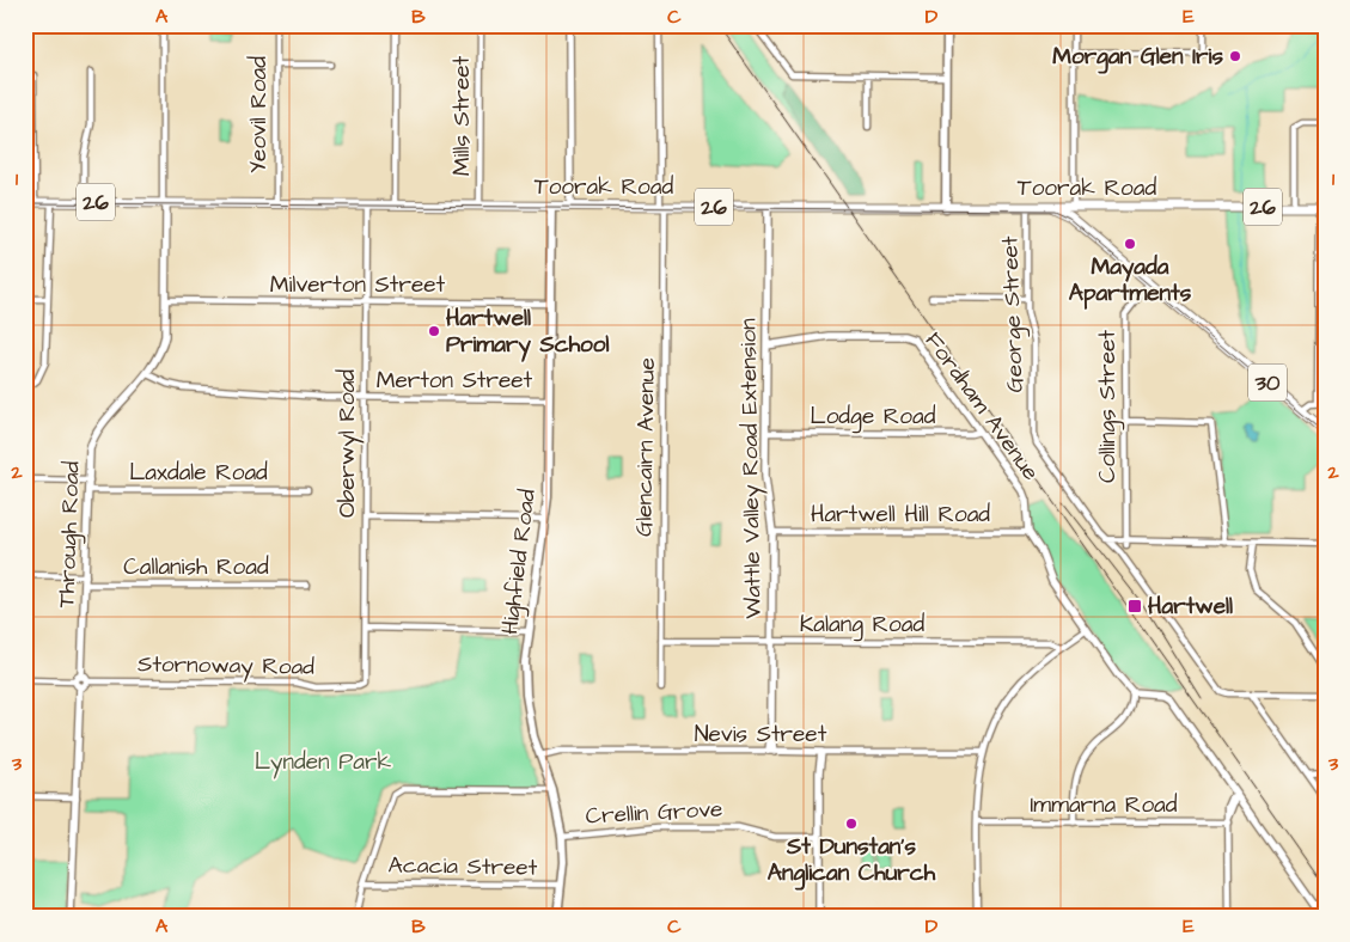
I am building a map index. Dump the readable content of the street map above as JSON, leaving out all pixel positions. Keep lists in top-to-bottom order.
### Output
{
  "streets": {
    "main road": [
      "Toorak Road",
      "26",
      "30",
      "Highfield Road"
    ],
    "street": [
      "Yeovil Road",
      "Mills Street",
      "Milverton Street",
      "George Street",
      "Merton Street",
      "Fordham Avenue",
      "Collings Street",
      "Lodge Road",
      "Oberwyl Road",
      "Glencairn Avenue",
      "Wattle Valley Road Extension",
      "Laxdale Road",
      "Hartwell Hill Road",
      "Through Road",
      "Callanish Road",
      "Kalang Road",
      "Stornoway Road",
      "Nevis Street",
      "Immarna Road",
      "Crellin Grove",
      "Acacia Street"
    ]
  },
  "crossings": [
    ["Yeovil Road", "Toorak Road"],
    ["Mills Street", "Toorak Road"],
    ["Toorak Road", "George Street"],
    ["Toorak Road", "30"],
    ["Toorak Road", "Oberwyl Road"],
    ["Toorak Road", "Glencairn Avenue"],
    ["Toorak Road", "Wattle Valley Road Extension"],
    ["Toorak Road", "Through Road"],
    ["Toorak Road", "Highfield Road"],
    ["Milverton Street", "Oberwyl Road"],
    ["Milverton Street", "Through Road"],
    ["Milverton Street", "Highfield Road"],
    ["Merton Street", "Oberwyl Road"],
    ["Merton Street", "Through Road"],
    ["Merton Street", "Highfield Road"],
    ["30", "Collings Street"],
    ["Fordham Avenue", "Lodge Road"],
    ["Fordham Avenue", "Wattle Valley Road Extension"],
    ["Fordham Avenue", "Hartwell Hill Road"],
    ["Lodge Road", "Wattle Valley Road Extension"],
    ["Oberwyl Road", "Stornoway Road"],
    ["Glencairn Avenue", "Kalang Road"],
    ["Wattle Valley Road Extension", "Hartwell Hill Road"],
    ["Wattle Valley Road Extension", "Kalang Road"],
    ["Wattle Valley Road Extension", "Nevis Street"],
    ["Laxdale Road", "Through Road"],
    ["Through Road", "Callanish Road"],
    ["Through Road", "Stornoway Road"],
    ["Highfield Road", "Nevis Street"],
    ["Highfield Road", "Crellin Grove"],
    ["Highfield Road", "Acacia Street"]
  ],
  "parks": ["Lynden Park"],
  "places": {
    "other": [
      "Morgan Glen Iris",
      "Mayada Apartments",
      "Hartwell Primary School",
      "St Dunstan's Anglican Church"
    ],
    "transit": ["Hartwell"]
  },
  "grid": {
    "columns": [
      "A",
      "B",
      "C",
      "D",
      "E"
    ],
    "rows": ["1", "2", "3"]
  }
}
